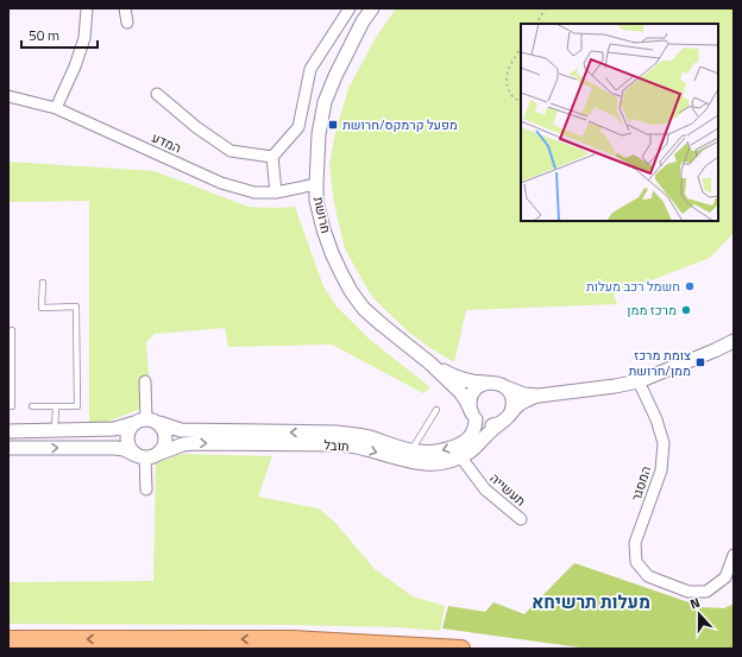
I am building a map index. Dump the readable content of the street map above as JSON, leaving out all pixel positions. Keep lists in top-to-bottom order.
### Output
{
  "streets": {
    "street": [
      "המדע",
      "חרושת",
      "תובל",
      "המסגר",
      "תעשייה"
    ]
  },
  "crossings": [
    ["המדע", "חרושת"],
    ["חרושת", "תובל"],
    ["תובל", "תעשייה"]
  ],
  "districts": ["מעלות תרשיחא"],
  "places": {
    "transit": ["מפעל קרמקס/חרושת", "צומת מרכז ממן/חרושת"],
    "other": ["חשמל רכב מעלות", "מרכז ממן"]
  },
  "scale_bar": "50 m",
  "north": "top"
}
